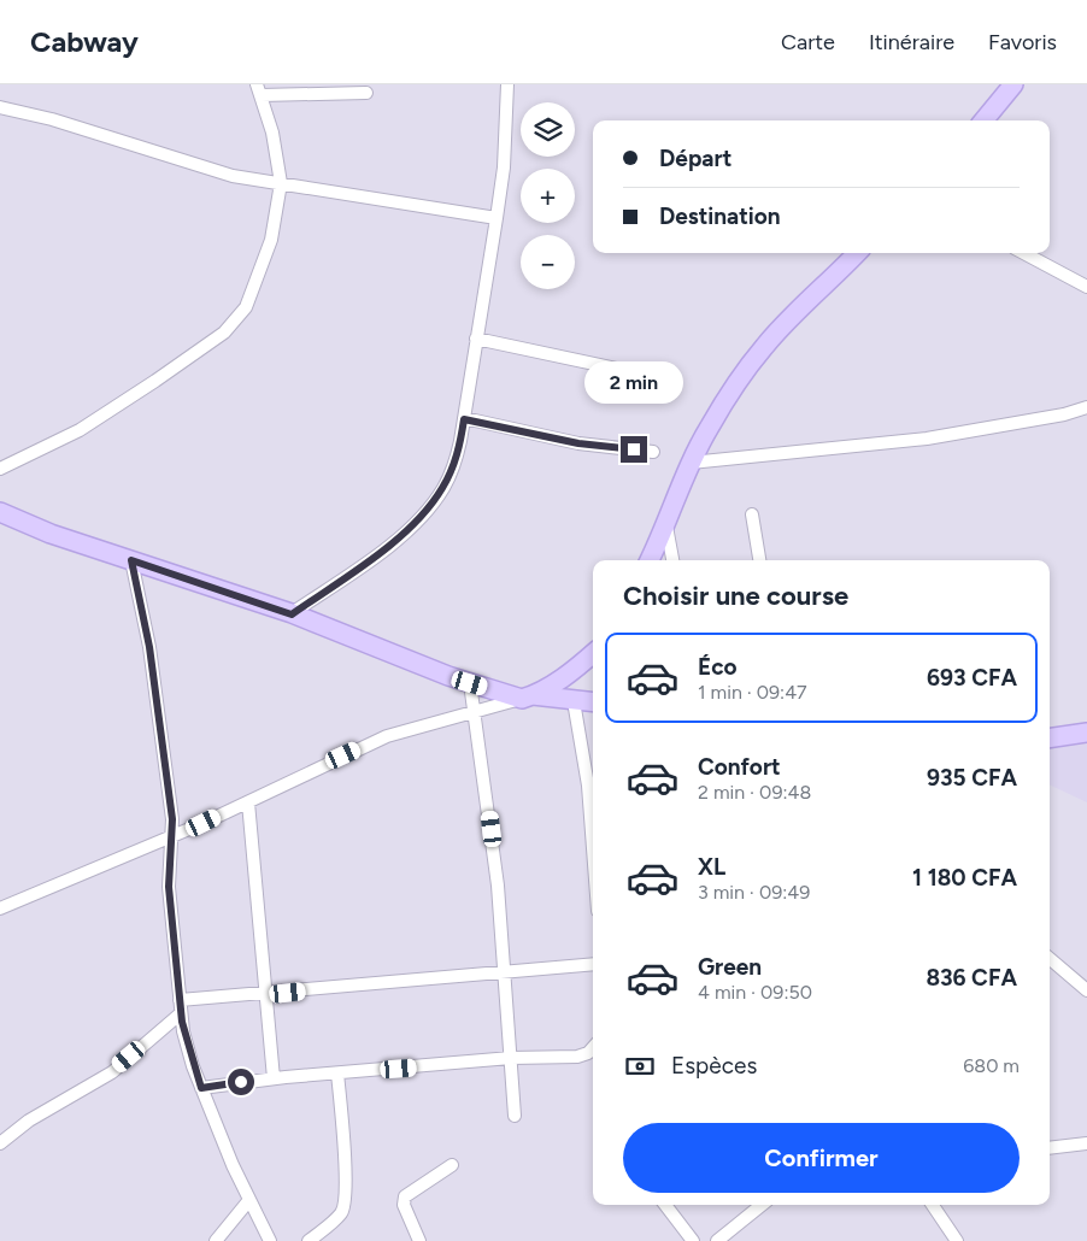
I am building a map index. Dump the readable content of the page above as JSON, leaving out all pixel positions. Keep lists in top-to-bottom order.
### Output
{
  "page": {
    "header": "Cabway",
    "nav": ["Carte", "Itinéraire", "Favoris"],
    "map_buttons": ["+", "−"],
    "banner": ["Départ", "Destination"],
    "bubble": "2 min",
    "heading": "Choisir une course",
    "list": [
      {
        "name": "Éco",
        "note": "1 min · 09:47",
        "value": "693 CFA"
      },
      {
        "name": "Confort",
        "note": "2 min · 09:48",
        "value": "935 CFA"
      },
      {
        "name": "XL",
        "note": "3 min · 09:49",
        "value": "1 180 CFA"
      },
      {
        "name": "Green",
        "note": "4 min · 09:50",
        "value": "836 CFA"
      }
    ],
    "pay": ["Espèces", "680 m"],
    "buttons": "Confirmer"
  }
}
